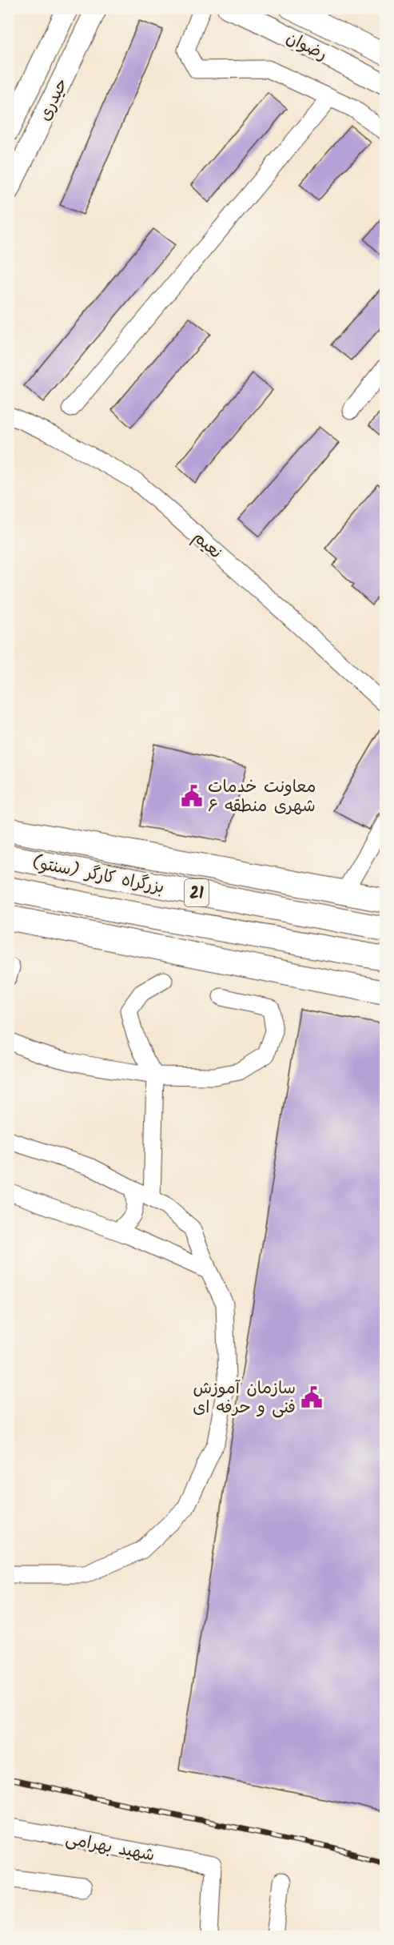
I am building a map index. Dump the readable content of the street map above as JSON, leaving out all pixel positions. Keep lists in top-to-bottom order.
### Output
{
  "streets": {
    "highway": ["بزرگراه کارگر (سنتو)", "21"],
    "main road": ["رضوان", "حیدری"],
    "street": ["نعیم", "شهید بهرامی"]
  },
  "places": {
    "public building": ["معاونت خدمات شهری منطقه ۶", "سازمان آموزش فنی و حرفه ای"]
  }
}
